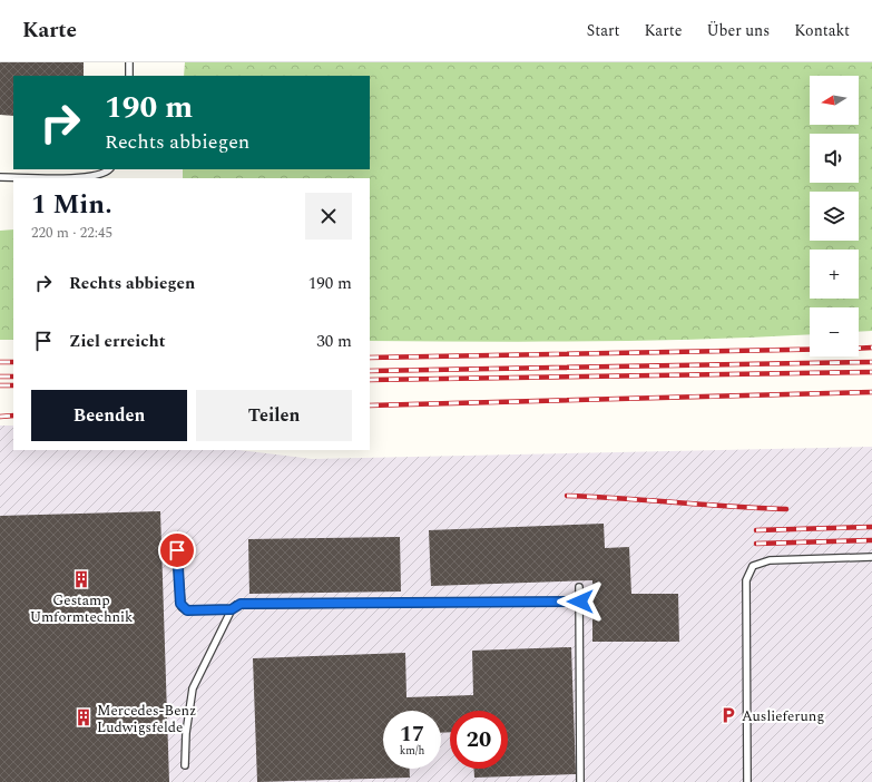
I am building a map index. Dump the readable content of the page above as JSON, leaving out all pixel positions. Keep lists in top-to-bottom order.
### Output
{
  "places": {
    "building": ["Gestamp Umformtechnik", "Mercedes-Benz Ludwigsfelde"],
    "parking": ["Auslieferung"]
  },
  "north": "left",
  "page": {
    "header": "Karte",
    "nav": [
      "Start",
      "Karte",
      "Über uns",
      "Kontakt"
    ],
    "map_buttons": ["+", "−"],
    "turn": ["190 m", "Rechts abbiegen"],
    "heading": ["1 Min.", "220 m · 22:45"],
    "list": [
      {
        "name": "Rechts abbiegen",
        "value": "190 m"
      },
      {
        "name": "Ziel erreicht",
        "value": "30 m"
      }
    ],
    "buttons": ["Beenden", "Teilen"],
    "speed": "17 km/h",
    "limit": "20"
  }
}
